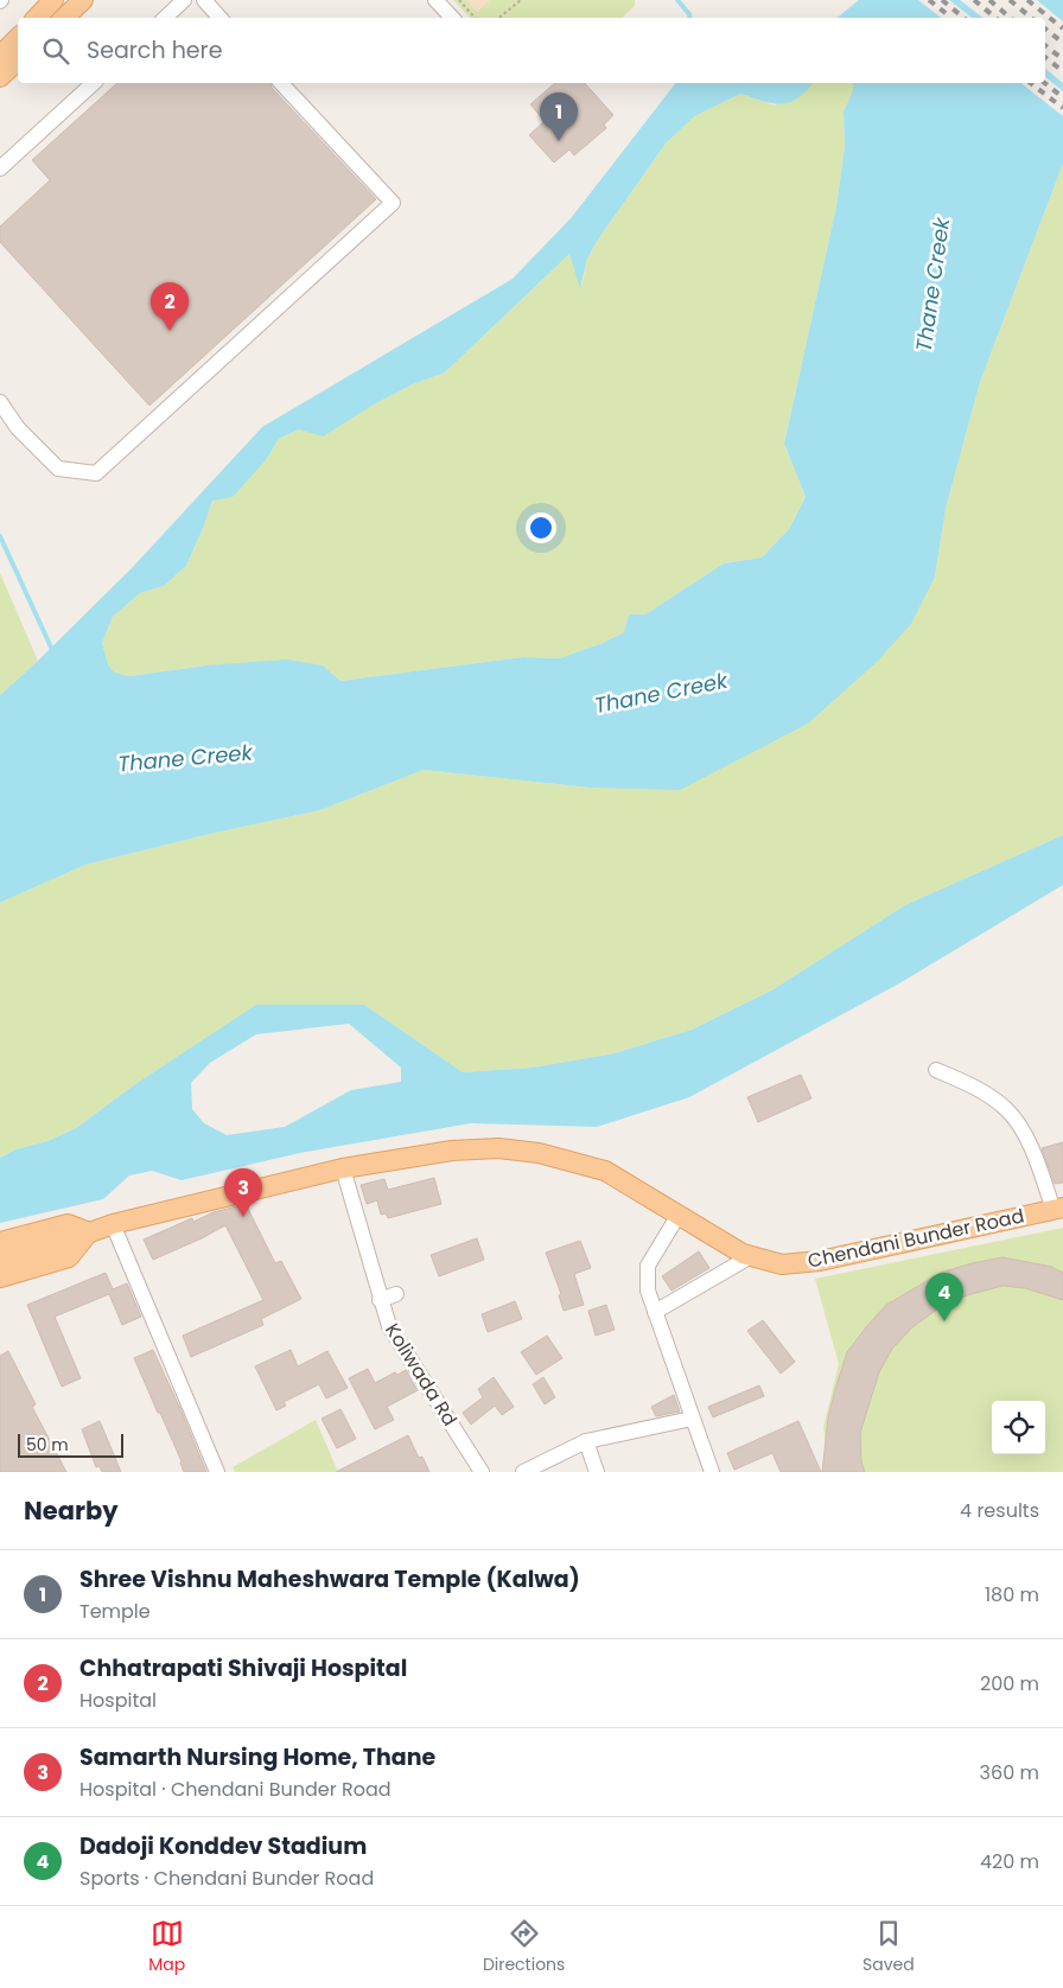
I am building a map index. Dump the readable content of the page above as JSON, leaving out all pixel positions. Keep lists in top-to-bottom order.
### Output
{
  "streets": {
    "main road": ["Chendani Bunder Road"],
    "street": ["Koliwada Rd"]
  },
  "crossings": [
    ["Chendani Bunder Road", "Koliwada Rd"]
  ],
  "water": ["Thane Creek"],
  "scale_bar": "50 m",
  "page": {
    "search": "Search here",
    "pins": [
      "1",
      "2",
      "3",
      "4"
    ],
    "scale": "50 m",
    "heading": ["Nearby", "4 results"],
    "list": [
      {
        "mark": "1",
        "name": "Shree Vishnu Maheshwara Temple (Kalwa)",
        "note": "Temple",
        "value": "180 m"
      },
      {
        "mark": "2",
        "name": "Chhatrapati Shivaji Hospital",
        "note": "Hospital",
        "value": "200 m"
      },
      {
        "mark": "3",
        "name": "Samarth Nursing Home, Thane",
        "note": "Hospital · Chendani Bunder Road",
        "value": "360 m"
      },
      {
        "mark": "4",
        "name": "Dadoji Konddev Stadium",
        "note": "Sports · Chendani Bunder Road",
        "value": "420 m"
      }
    ],
    "nav": ["Map", "Directions", "Saved"]
  }
}
